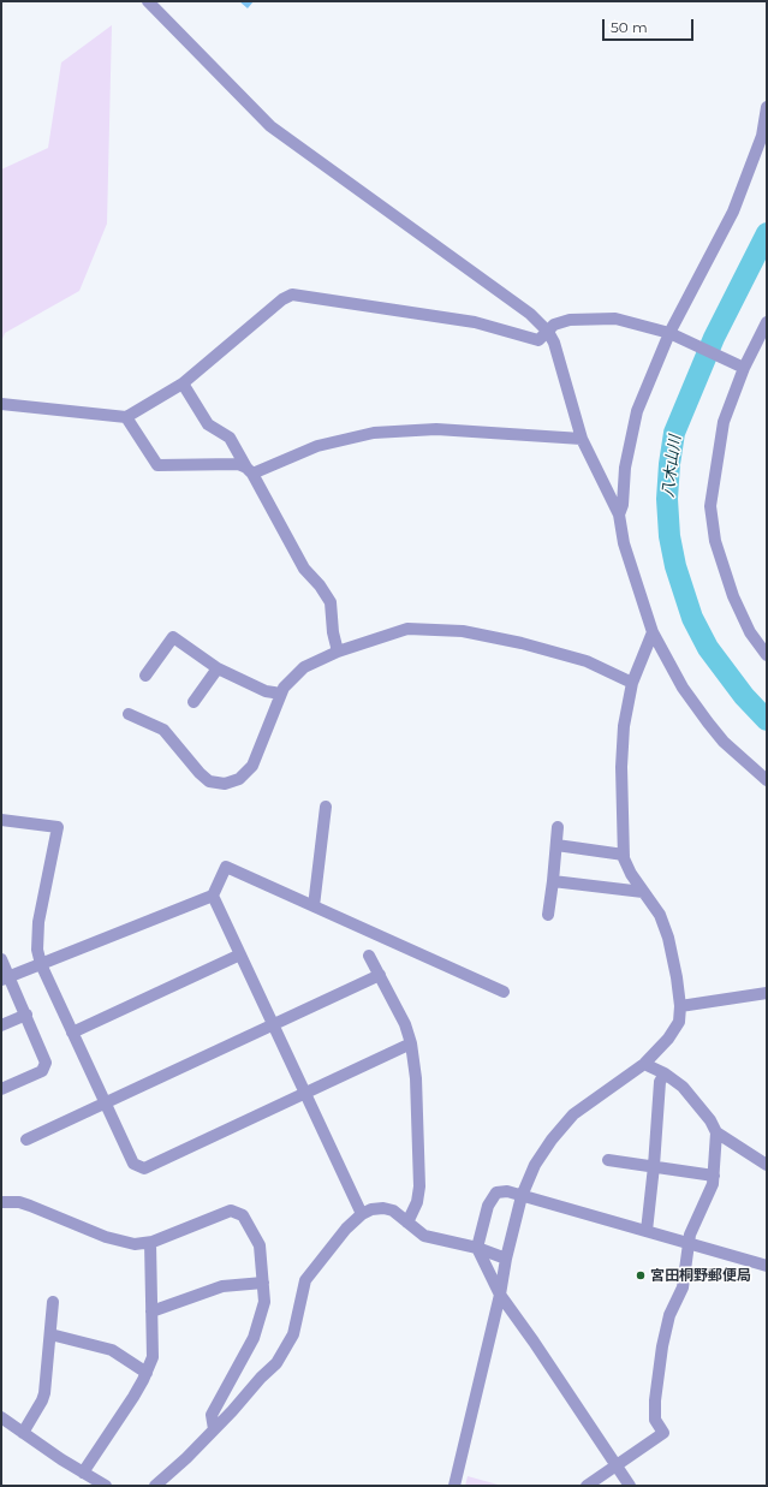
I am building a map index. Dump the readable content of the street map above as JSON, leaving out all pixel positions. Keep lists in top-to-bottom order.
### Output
{
  "water": ["八木山川"],
  "places": ["宮田桐野郵便局"],
  "scale_bar": "50 m"
}
